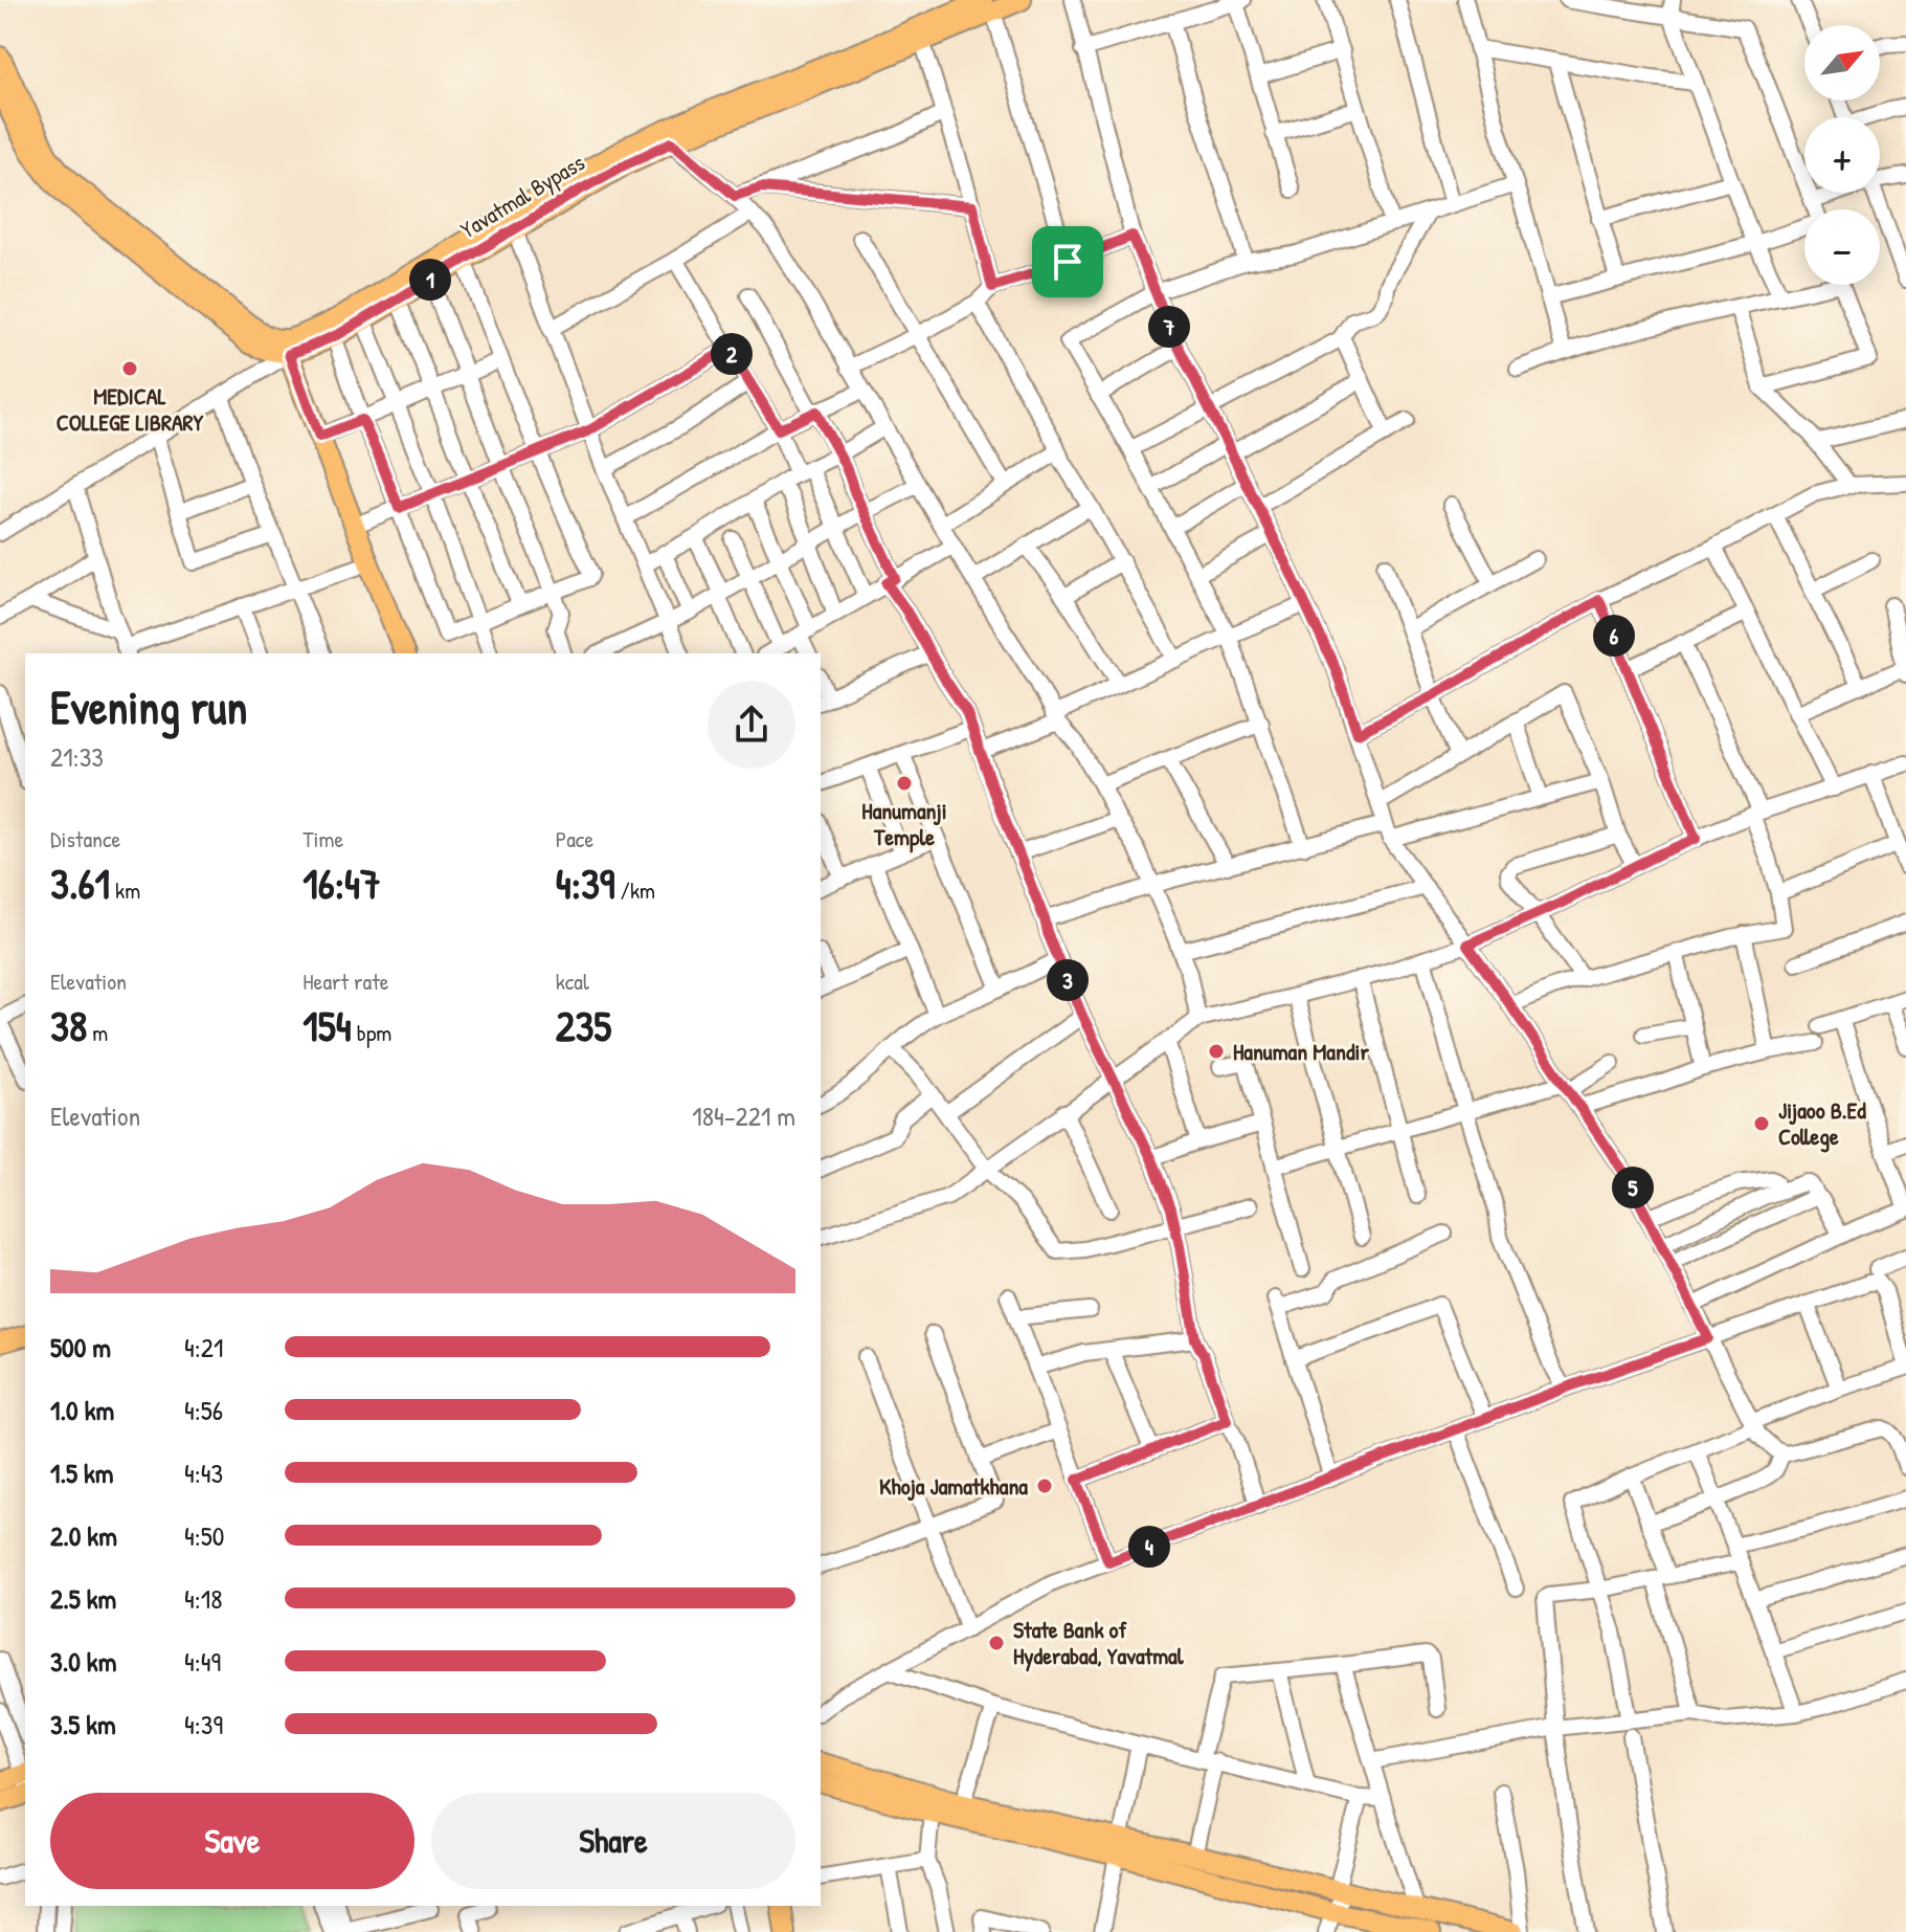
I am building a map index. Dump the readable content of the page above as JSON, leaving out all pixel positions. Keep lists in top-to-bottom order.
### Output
{
  "streets": {
    "main road": ["Yavatmal Bypass"]
  },
  "places": [
    "MEDICAL COLLEGE LIBRARY",
    "Hanumanji Temple",
    "Hanuman Mandir",
    "Jijaoo B.Ed College",
    "Khoja Jamatkhana",
    "State Bank of Hyderabad, Yavatmal"
  ],
  "north": "top right",
  "page": {
    "map_buttons": ["+", "−"],
    "pins": [
      "1",
      "7",
      "2",
      "6",
      "3",
      "5",
      "4"
    ],
    "heading": ["Evening run", "21:33"],
    "stats": [
      ["Distance", "3.61 km"],
      ["Time", "16:47"],
      ["Pace", "4:39 /km"],
      ["Elevation", "38 m"],
      ["Heart rate", "154 bpm"],
      ["kcal", "235"]
    ],
    "chart": ["Elevation", "184–221 m"],
    "list": [
      {
        "name": "500 m",
        "note": "4:21"
      },
      {
        "name": "1.0 km",
        "note": "4:56"
      },
      {
        "name": "1.5 km",
        "note": "4:43"
      },
      {
        "name": "2.0 km",
        "note": "4:50"
      },
      {
        "name": "2.5 km",
        "note": "4:18"
      },
      {
        "name": "3.0 km",
        "note": "4:49"
      },
      {
        "name": "3.5 km",
        "note": "4:39"
      }
    ],
    "buttons": ["Save", "Share"]
  }
}
